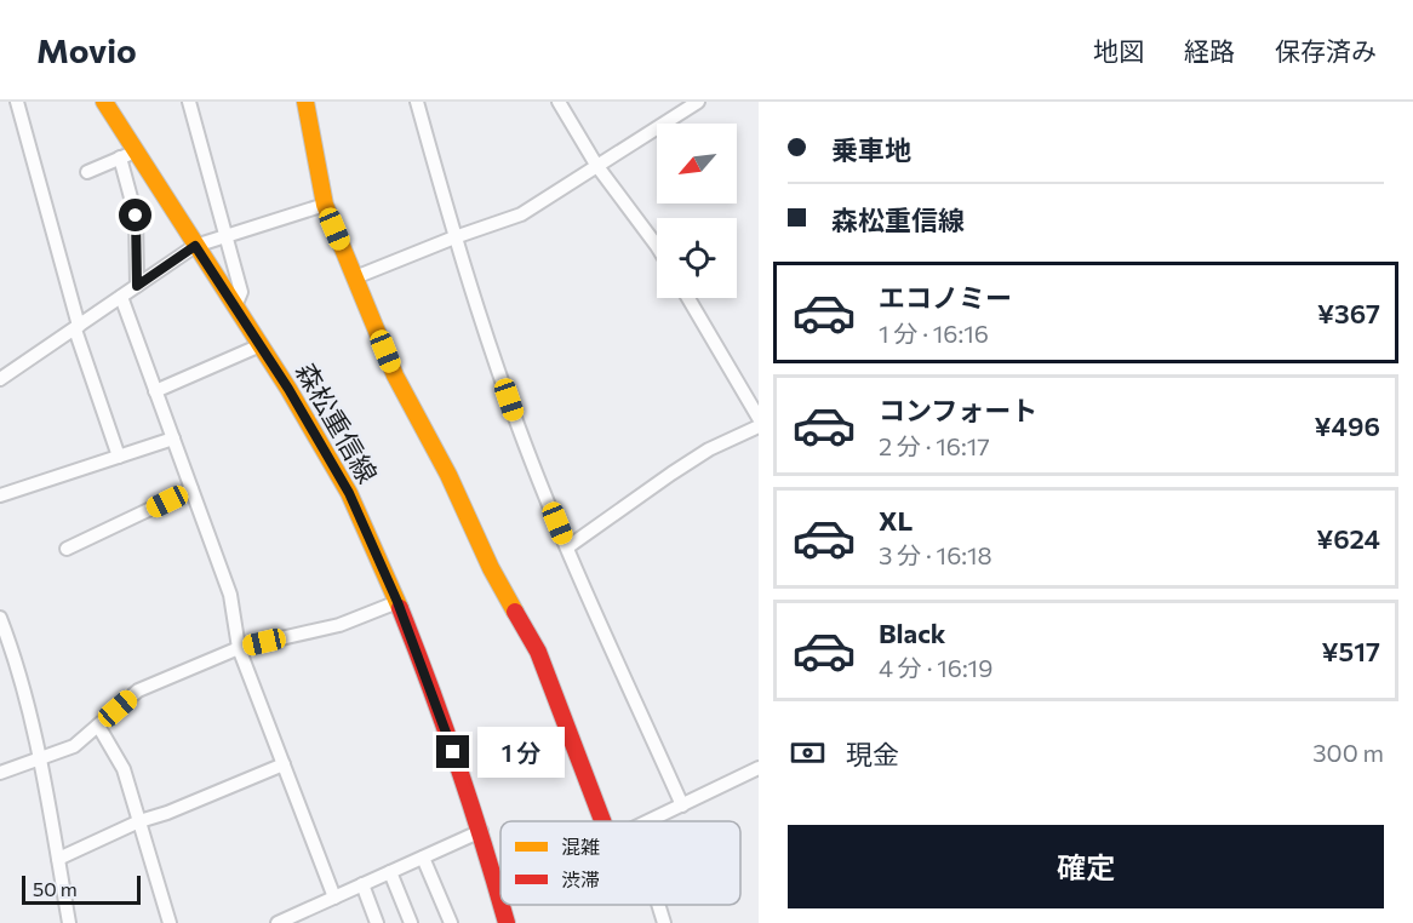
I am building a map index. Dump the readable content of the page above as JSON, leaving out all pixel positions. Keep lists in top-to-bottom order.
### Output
{
  "streets": {
    "main road": ["森松重信線"]
  },
  "legend": ["混雑", "渋滞"],
  "scale_bar": "50 m",
  "north": "bottom left",
  "page": {
    "header": "Movio",
    "nav": ["地図", "経路", "保存済み"],
    "banner": ["乗車地", "森松重信線"],
    "list": [
      {
        "name": "エコノミー",
        "note": "1 分 · 16:16",
        "value": "¥367"
      },
      {
        "name": "コンフォート",
        "note": "2 分 · 16:17",
        "value": "¥496"
      },
      {
        "name": "XL",
        "note": "3 分 · 16:18",
        "value": "¥624"
      },
      {
        "name": "Black",
        "note": "4 分 · 16:19",
        "value": "¥517"
      }
    ],
    "pay": ["現金", "300 m"],
    "bubble": "1 分",
    "buttons": "確定",
    "scale": "50 m"
  }
}
